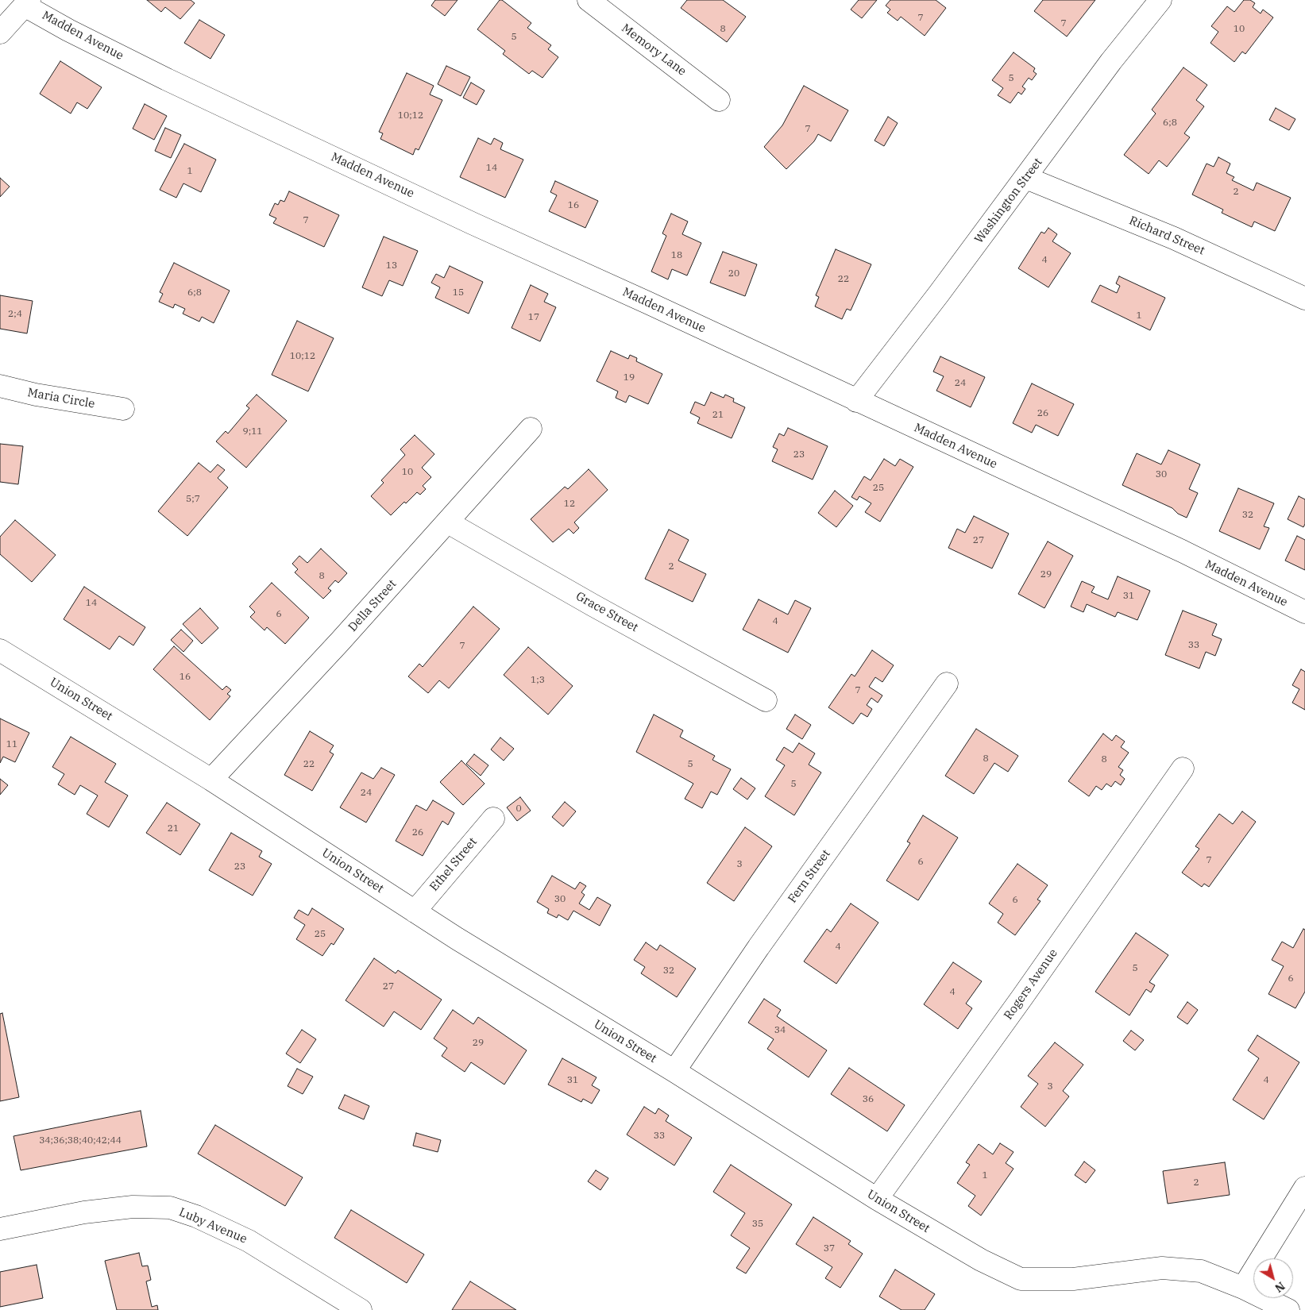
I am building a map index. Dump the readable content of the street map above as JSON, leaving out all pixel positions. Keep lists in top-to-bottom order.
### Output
{
  "streets": {
    "street": [
      "Madden Avenue",
      "Memory Lane",
      "Washington Street",
      "Richard Street",
      "Maria Circle",
      "Della Street",
      "Grace Street",
      "Union Street",
      "Ethel Street",
      "Fern Street",
      "Rogers Avenue",
      "Luby Avenue"
    ]
  },
  "crossings": [
    ["Madden Avenue", "Washington Street"],
    ["Washington Street", "Richard Street"],
    ["Della Street", "Grace Street"],
    ["Della Street", "Union Street"],
    ["Union Street", "Ethel Street"],
    ["Union Street", "Fern Street"],
    ["Union Street", "Rogers Avenue"]
  ],
  "house_numbers": [
    "7",
    "7",
    "8",
    "10",
    "5",
    "5",
    "10;12",
    "6;8",
    "7",
    "14",
    "1",
    "2",
    "16",
    "7",
    "18",
    "4",
    "13",
    "20",
    "22",
    "6;8",
    "15",
    "2;4",
    "1",
    "17",
    "10;12",
    "19",
    "24",
    "26",
    "21",
    "9;11",
    "23",
    "10",
    "30",
    "25",
    "5;7",
    "12",
    "32",
    "27",
    "2",
    "29",
    "8",
    "31",
    "14",
    "6",
    "4",
    "33",
    "7",
    "16",
    "1;3",
    "7",
    "11",
    "8",
    "8",
    "22",
    "5",
    "5",
    "24",
    "0",
    "21",
    "26",
    "7",
    "6",
    "3",
    "23",
    "30",
    "6",
    "25",
    "4",
    "5",
    "32",
    "6",
    "27",
    "4",
    "34",
    "29",
    "31",
    "4",
    "3",
    "36",
    "33",
    "34;36;38;40;42;44",
    "1",
    "2",
    "35",
    "37"
  ],
  "north": "bottom right"
}
